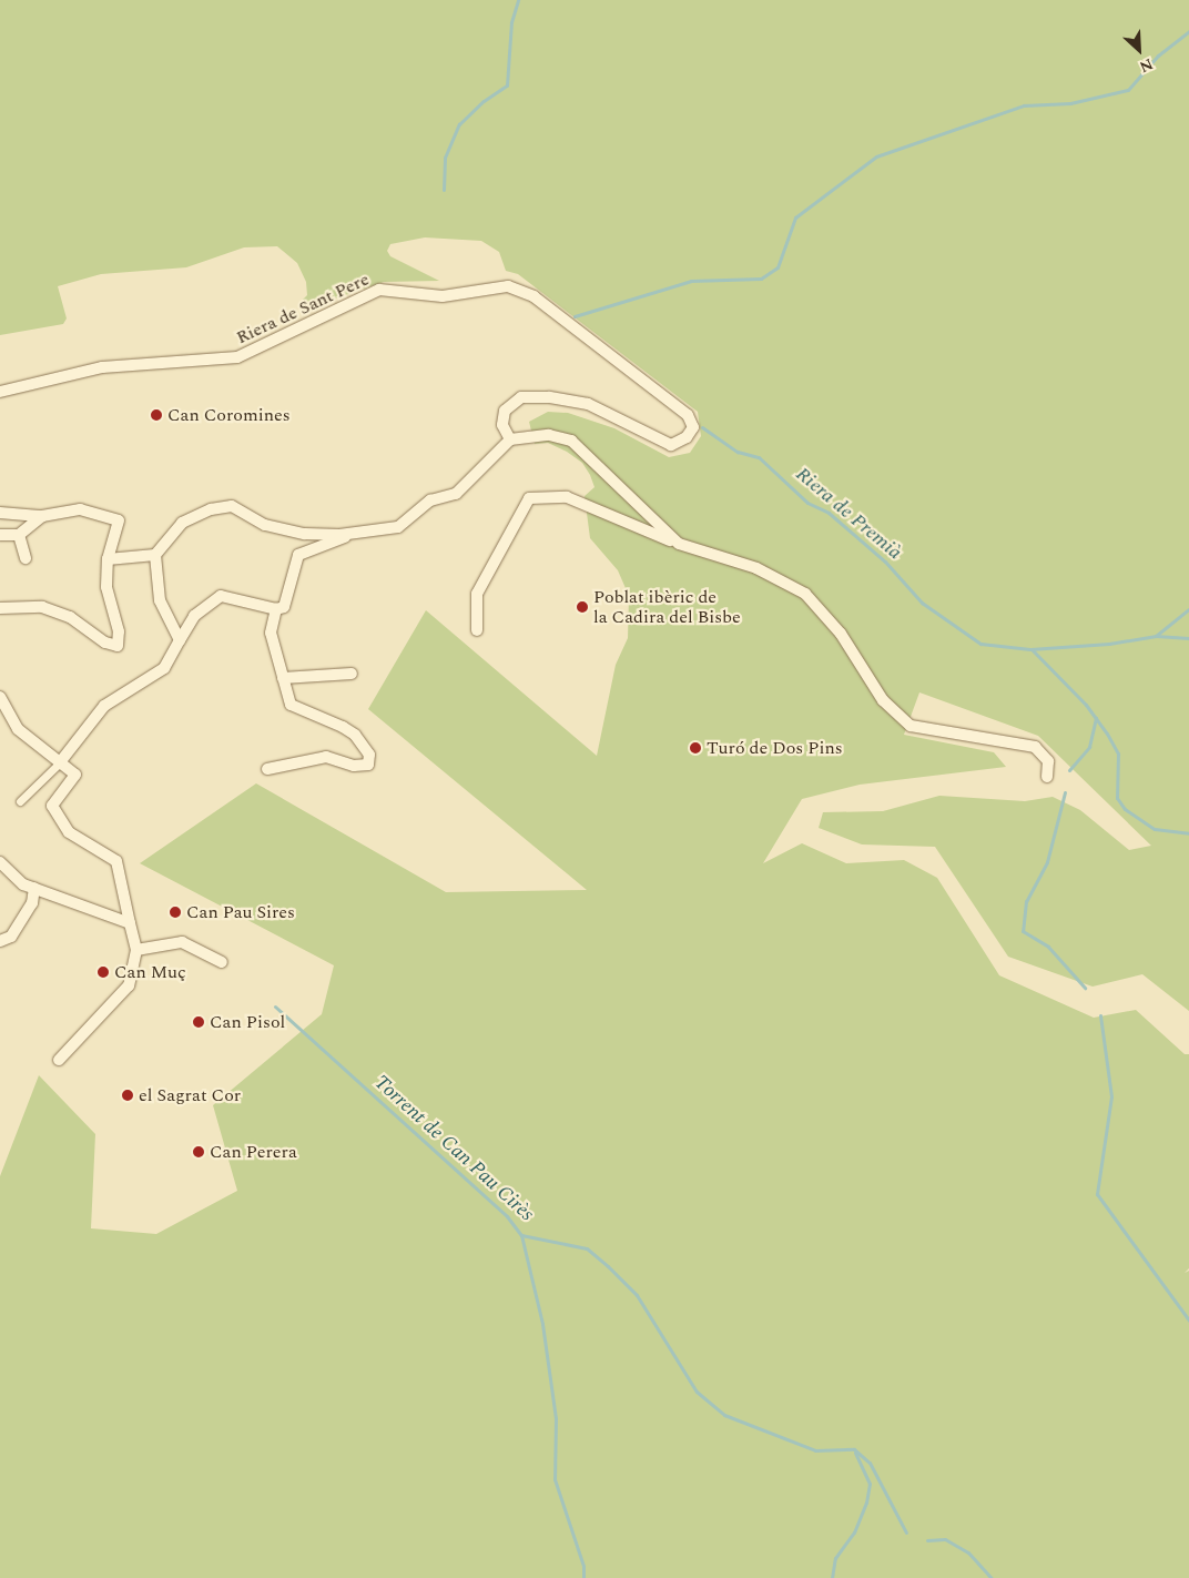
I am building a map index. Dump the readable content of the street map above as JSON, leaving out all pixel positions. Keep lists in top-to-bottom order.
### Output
{
  "streets": {
    "street": ["Riera de Sant Pere"]
  },
  "water": ["Riera de Premià", "Torrent de Can Pau Cirès"],
  "places": [
    "Can Coromines",
    "Poblat ibèric de la Cadira del Bisbe",
    "Turó de Dos Pins",
    "Can Pau Sires",
    "Can Muç",
    "Can Pisol",
    "el Sagrat Cor",
    "Can Perera"
  ],
  "north": "bottom right"
}
